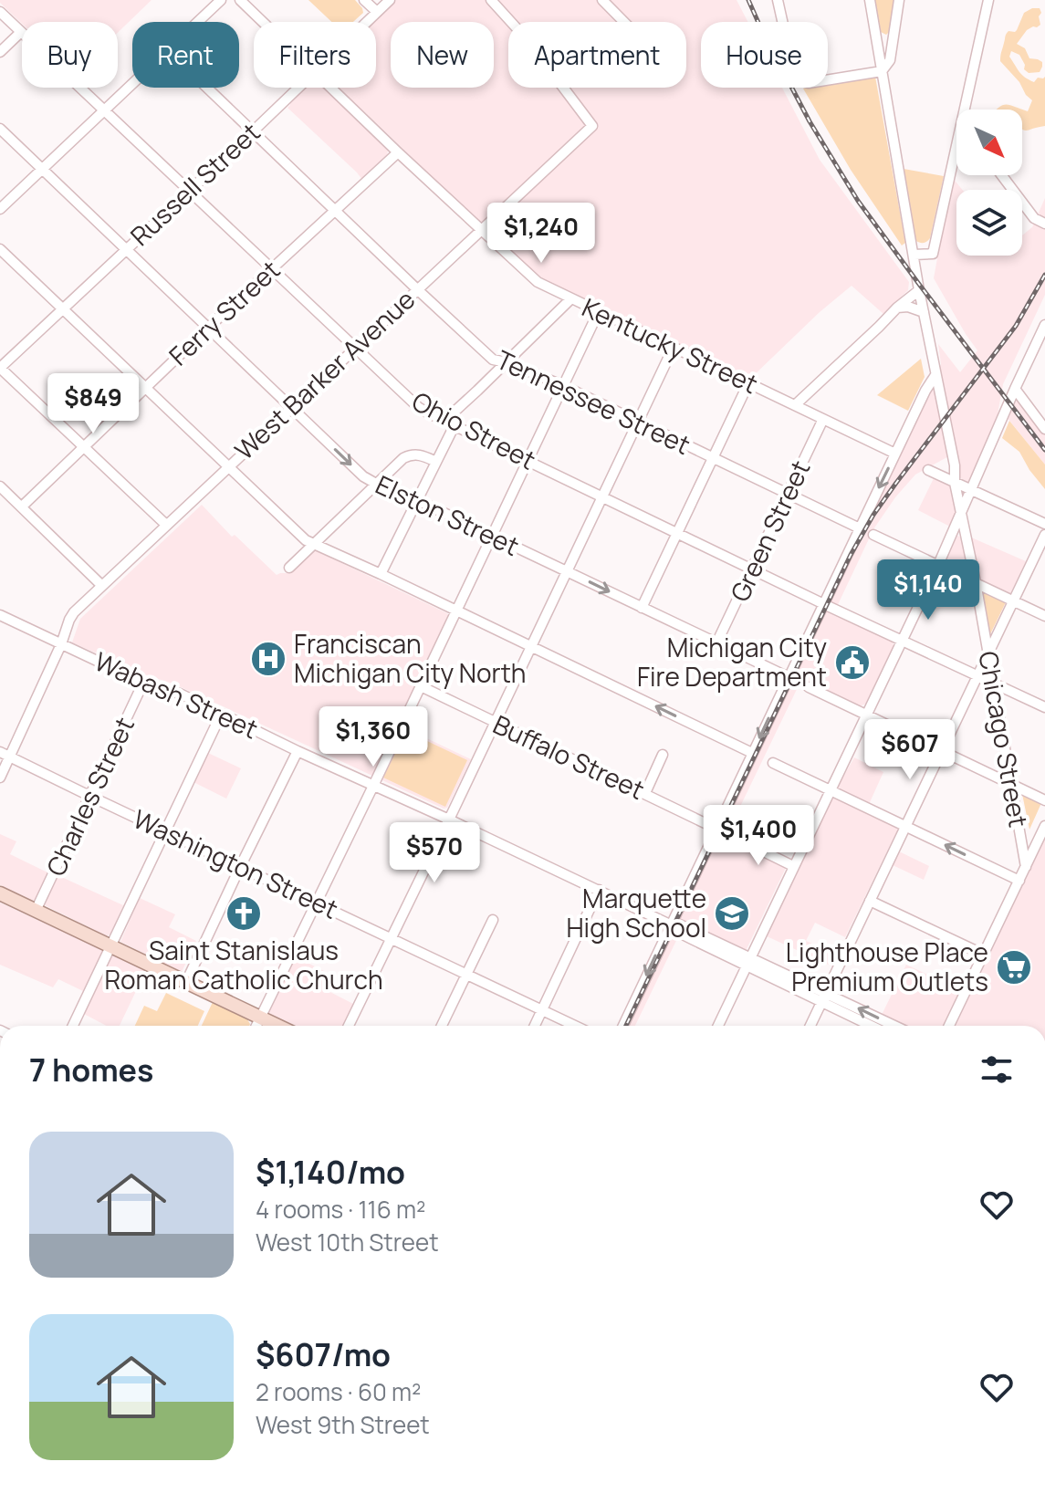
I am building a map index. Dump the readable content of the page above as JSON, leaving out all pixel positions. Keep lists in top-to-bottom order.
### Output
{
  "streets": {
    "street": [
      "Russell Street",
      "Ferry Street",
      "Kentucky Street",
      "West Barker Avenue",
      "Tennessee Street",
      "Ohio Street",
      "Elston Street",
      "Green Street",
      "Wabash Street",
      "Chicago Street",
      "Buffalo Street",
      "Charles Street",
      "Washington Street"
    ]
  },
  "crossings": [
    ["Russell Street", "Tennessee Street"],
    ["Russell Street", "Ohio Street"],
    ["Russell Street", "Elston Street"],
    ["Ferry Street", "Kentucky Street"],
    ["Ferry Street", "Tennessee Street"],
    ["Ferry Street", "Ohio Street"],
    ["Ferry Street", "Elston Street"],
    ["Kentucky Street", "West Barker Avenue"],
    ["Kentucky Street", "Green Street"],
    ["West Barker Avenue", "Tennessee Street"],
    ["West Barker Avenue", "Ohio Street"],
    ["West Barker Avenue", "Elston Street"],
    ["West Barker Avenue", "Wabash Street"],
    ["West Barker Avenue", "Washington Street"],
    ["Tennessee Street", "Green Street"],
    ["Ohio Street", "Green Street"],
    ["Ohio Street", "Chicago Street"],
    ["Elston Street", "Green Street"],
    ["Wabash Street", "Charles Street"],
    ["Charles Street", "Washington Street"]
  ],
  "places": {
    "hospital": ["Franciscan Michigan City North"],
    "public building": ["Michigan City Fire Department"],
    "church": ["Saint Stanislaus Roman Catholic Church"],
    "school or university": ["Marquette High School"],
    "supermarket": ["Lighthouse Place Premium Outlets"]
  },
  "north": "bottom right",
  "page": {
    "chip": [
      "Buy",
      "Rent",
      "Filters",
      "New",
      "Apartment",
      "House"
    ],
    "price": [
      "$1,240",
      "$849",
      "$1,140",
      "$1,360",
      "$607",
      "$1,400",
      "$570"
    ],
    "heading": "7 homes",
    "list": [
      {
        "name": "$1,140/mo",
        "note": "4 rooms · 116 m² · West 10th Street"
      },
      {
        "name": "$607/mo",
        "note": "2 rooms · 60 m² · West 9th Street"
      }
    ]
  }
}
